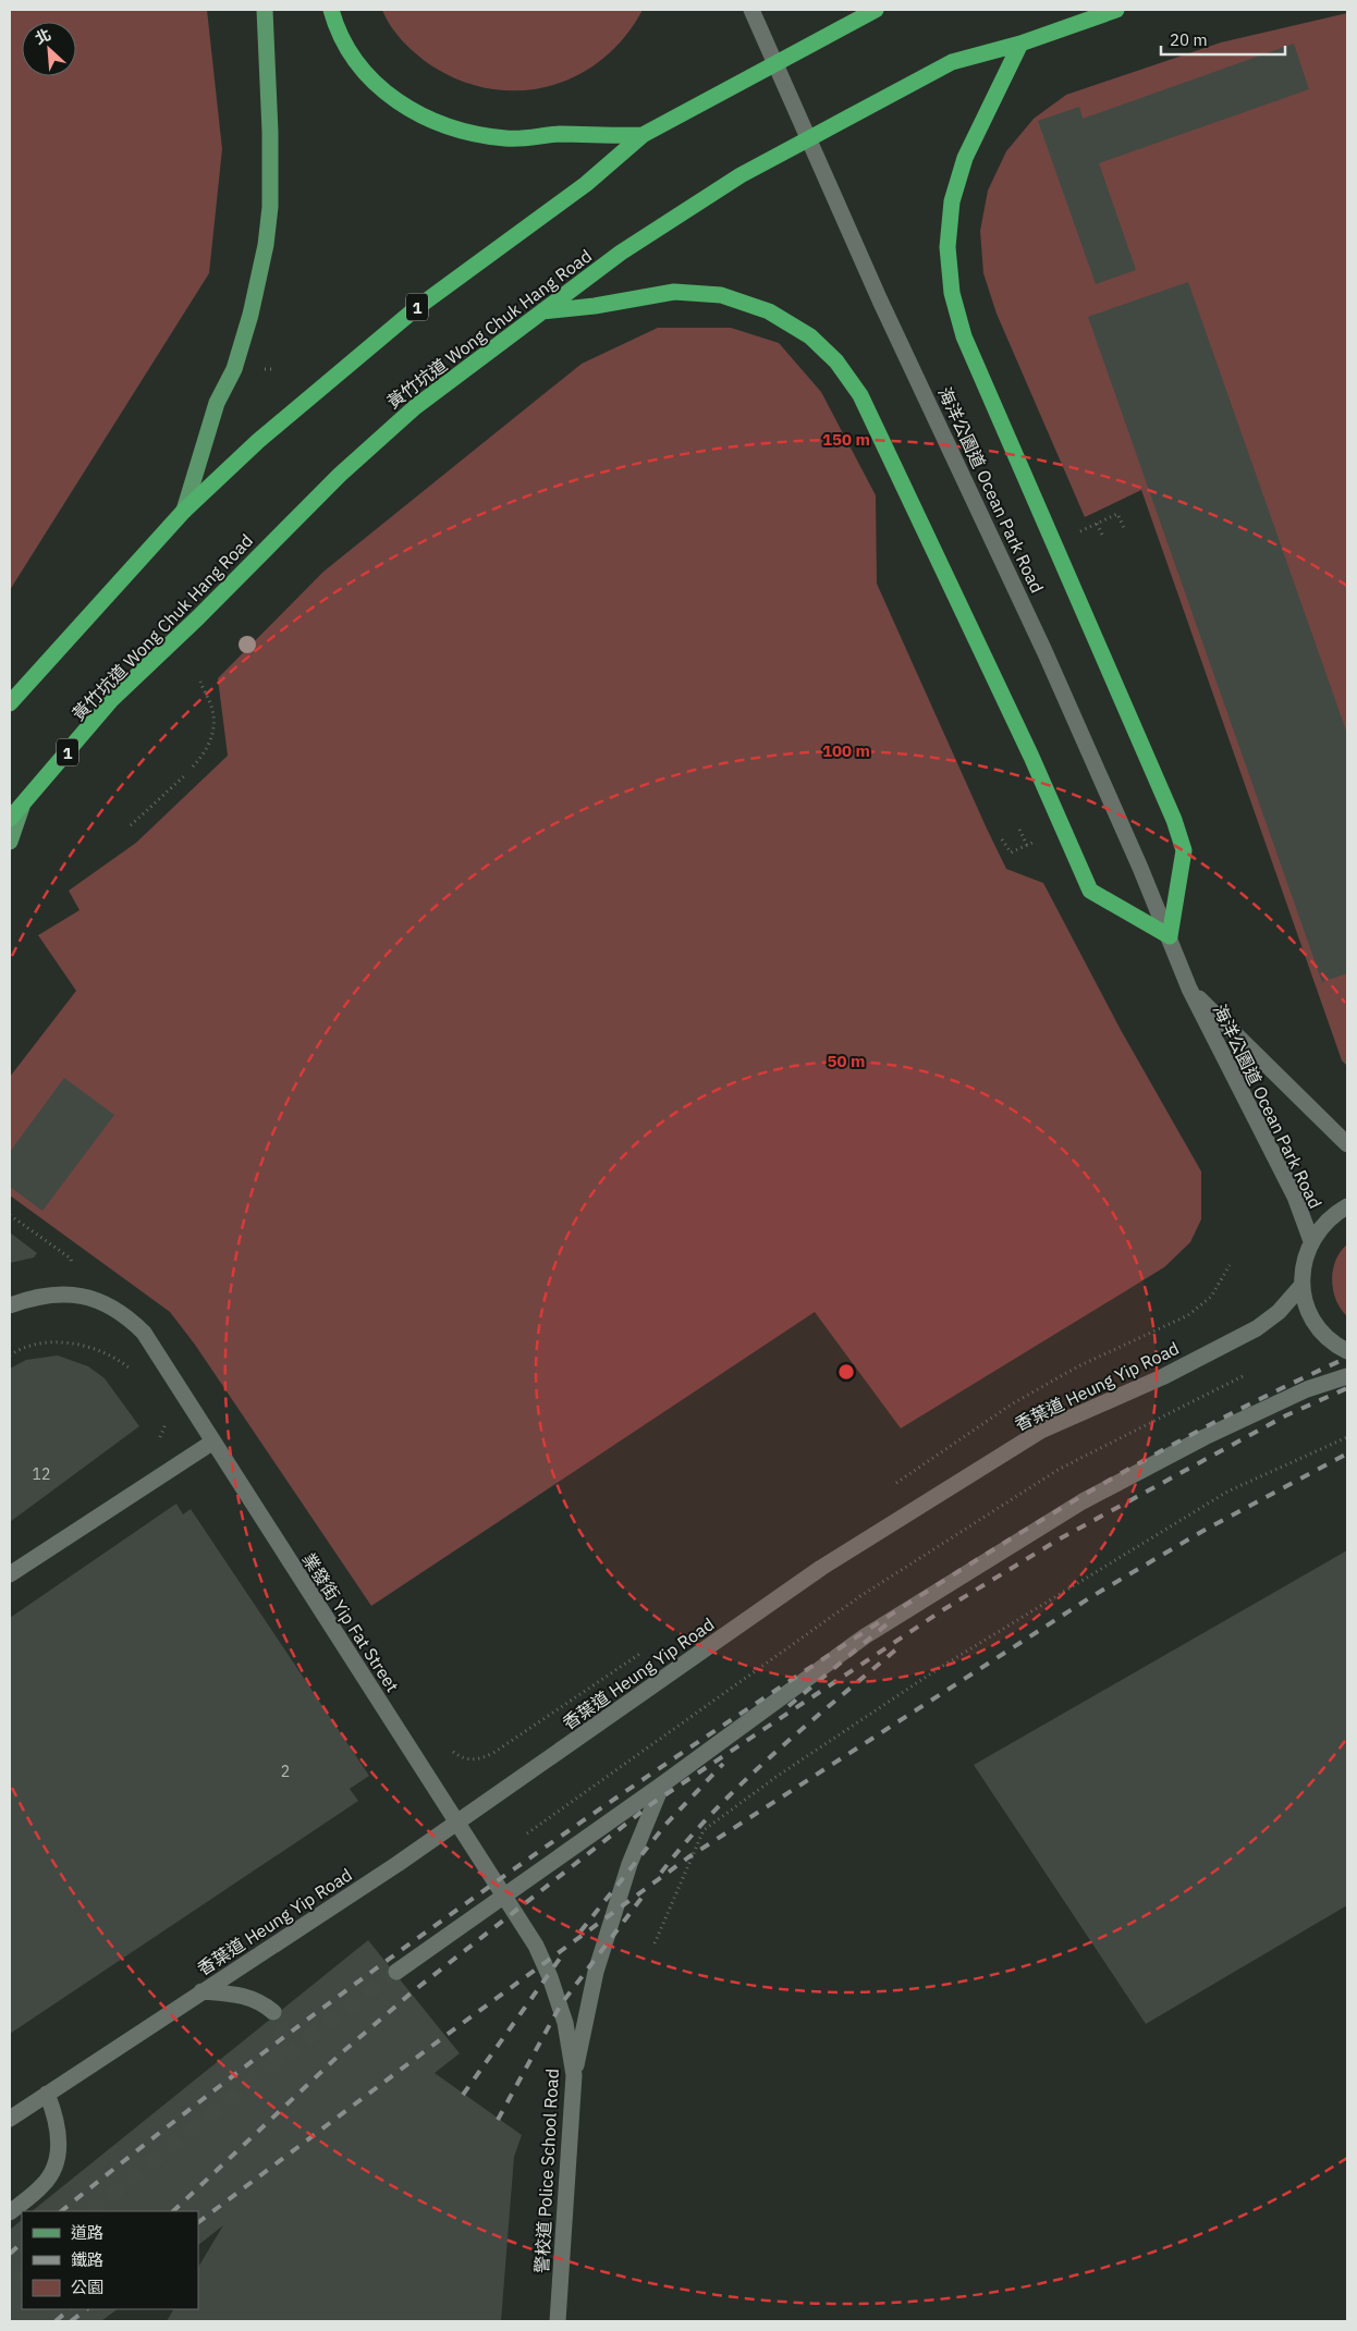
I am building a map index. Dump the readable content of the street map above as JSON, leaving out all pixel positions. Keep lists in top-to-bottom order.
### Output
{
  "streets": {
    "highway": ["1", "黃竹坑道 Wong Chuk Hang Road"],
    "street": [
      "海洋公園道 Ocean Park Road",
      "香葉道 Heung Yip Road",
      "業發街 Yip Fat Street",
      "警校道 Police School Road"
    ]
  },
  "crossings": [
    ["1", "黃竹坑道 Wong Chuk Hang Road"],
    ["海洋公園道 Ocean Park Road", "香葉道 Heung Yip Road"],
    ["香葉道 Heung Yip Road", "業發街 Yip Fat Street"],
    ["香葉道 Heung Yip Road", "警校道 Police School Road"],
    ["業發街 Yip Fat Street", "警校道 Police School Road"]
  ],
  "house_numbers": ["12", "2"],
  "legend": ["道路", "鐵路", "公園"],
  "scale_bar": "20 m",
  "north": "top left",
  "rings": ["150 m", "100 m", "50 m"]
}
